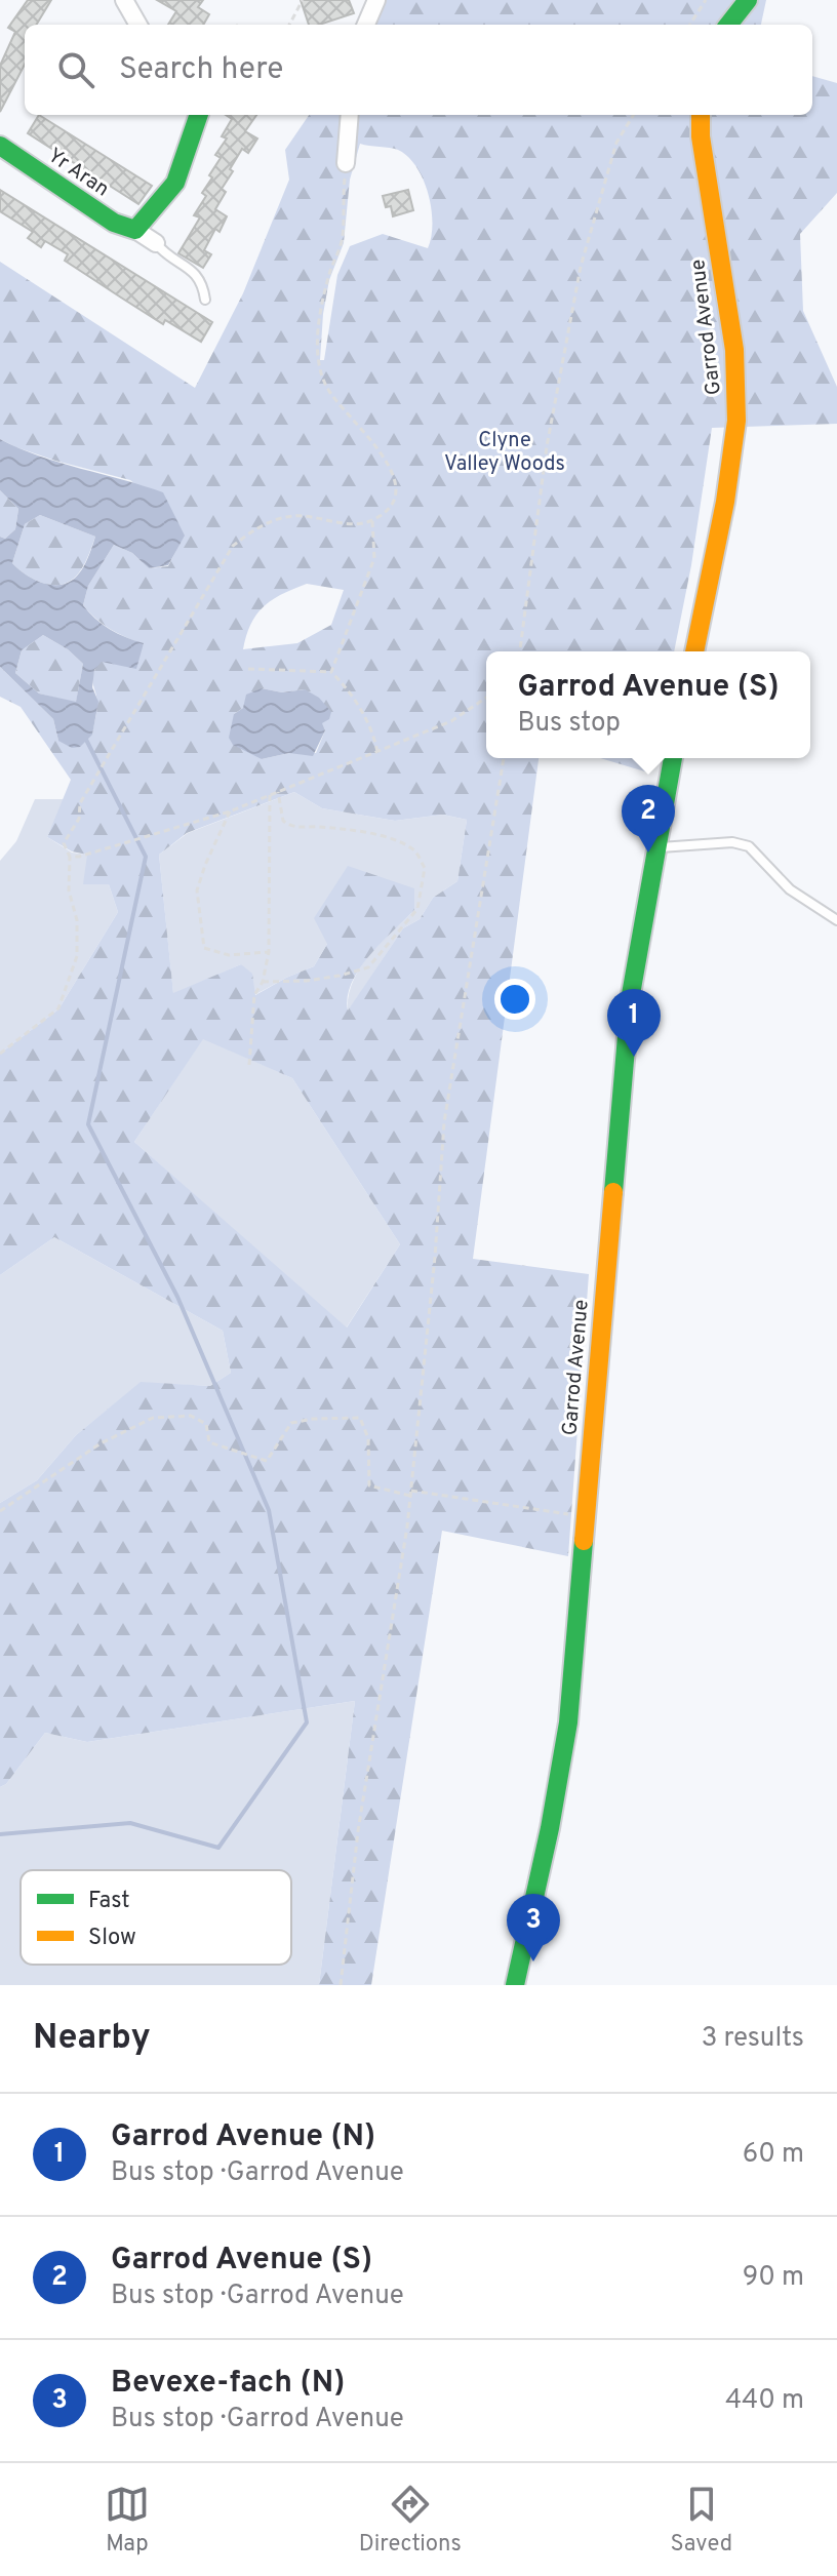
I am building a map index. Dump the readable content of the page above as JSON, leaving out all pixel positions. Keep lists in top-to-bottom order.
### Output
{
  "streets": {
    "main road": ["Yr Aran", "Garrod Avenue"]
  },
  "parks": ["Clyne Valley Woods"],
  "legend": ["Fast", "Slow"],
  "page": {
    "search": "Search here",
    "popup": ["Garrod Avenue (S)", "Bus stop"],
    "pins": ["2", "1", "3"],
    "heading": ["Nearby", "3 results"],
    "list": [
      {
        "mark": "1",
        "name": "Garrod Avenue (N)",
        "note": "Bus stop · Garrod Avenue",
        "value": "60 m"
      },
      {
        "mark": "2",
        "name": "Garrod Avenue (S)",
        "note": "Bus stop · Garrod Avenue",
        "value": "90 m"
      },
      {
        "mark": "3",
        "name": "Bevexe-fach (N)",
        "note": "Bus stop · Garrod Avenue",
        "value": "440 m"
      }
    ],
    "nav": ["Map", "Directions", "Saved"]
  }
}
